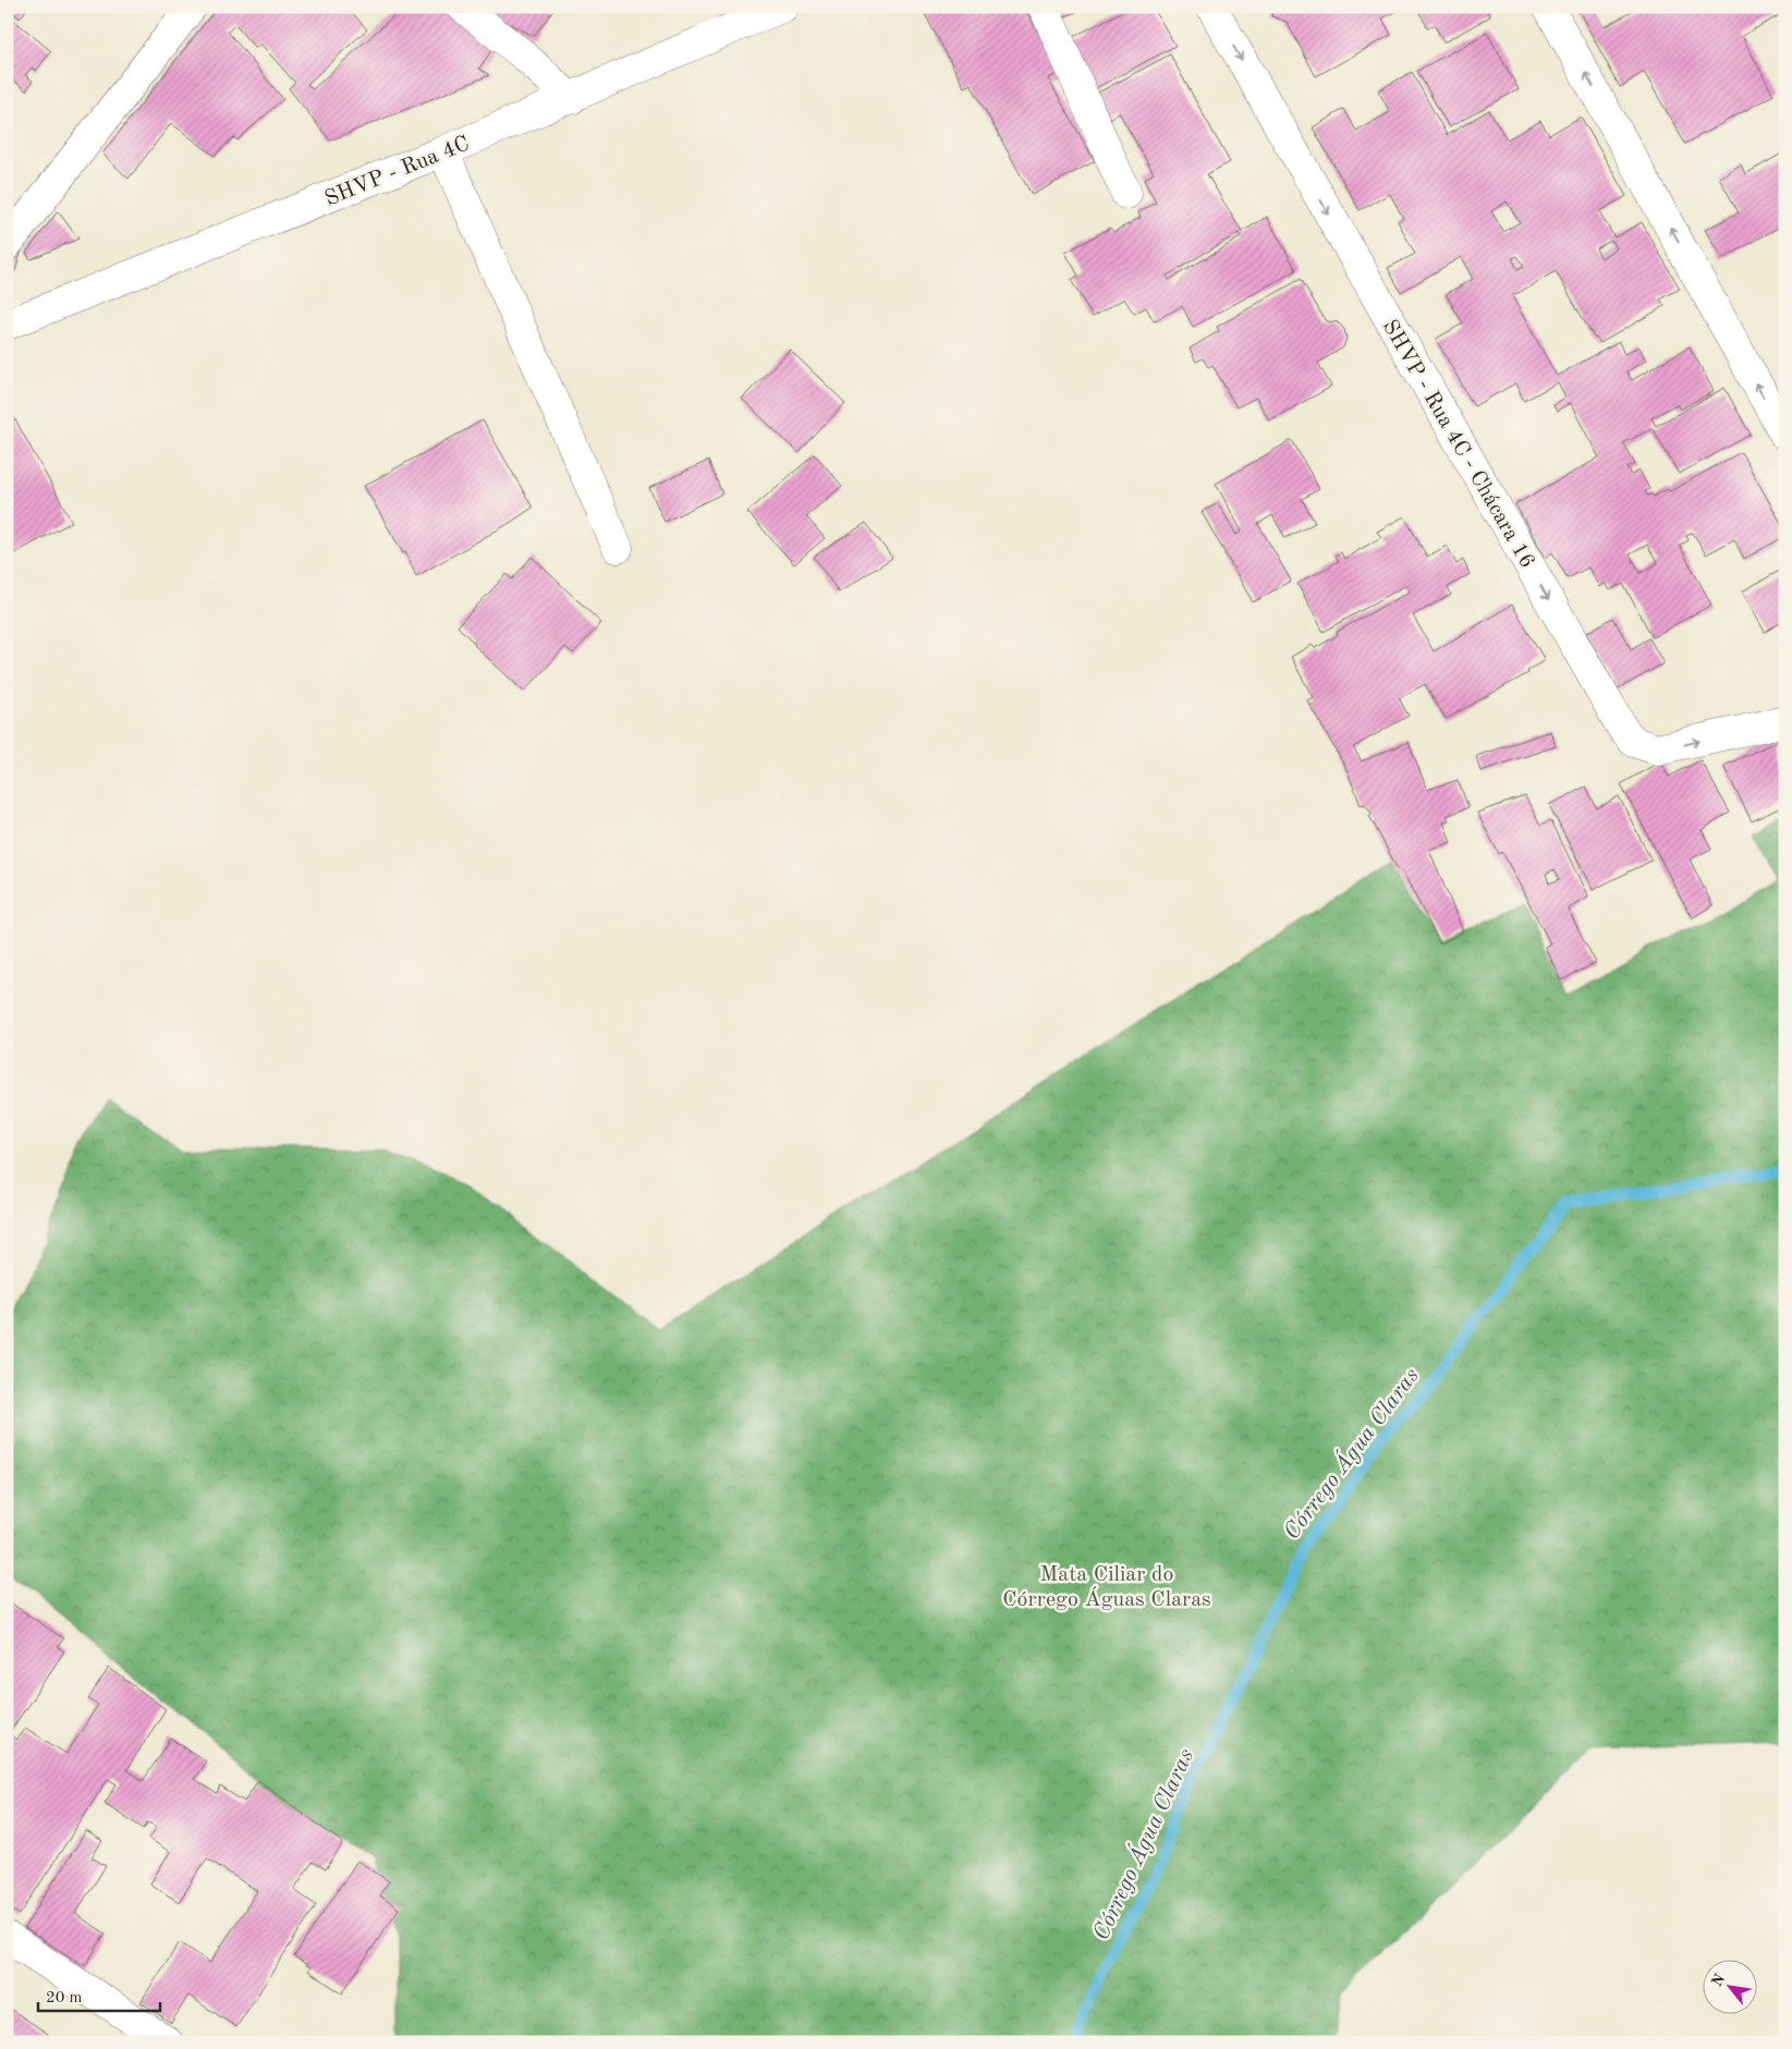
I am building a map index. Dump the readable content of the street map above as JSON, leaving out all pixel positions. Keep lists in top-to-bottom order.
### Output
{
  "streets": {
    "street": ["SHVP - Rua 4C", "SHVP - Rua 4C - Chácara 16"]
  },
  "one_way": ["SHVP - Rua 4C - Chácara 16"],
  "water": ["Córrego Água Claras"],
  "parks": ["Mata Ciliar do Córrego Águas Claras"],
  "scale_bar": "20 m",
  "north": "top left"
}
